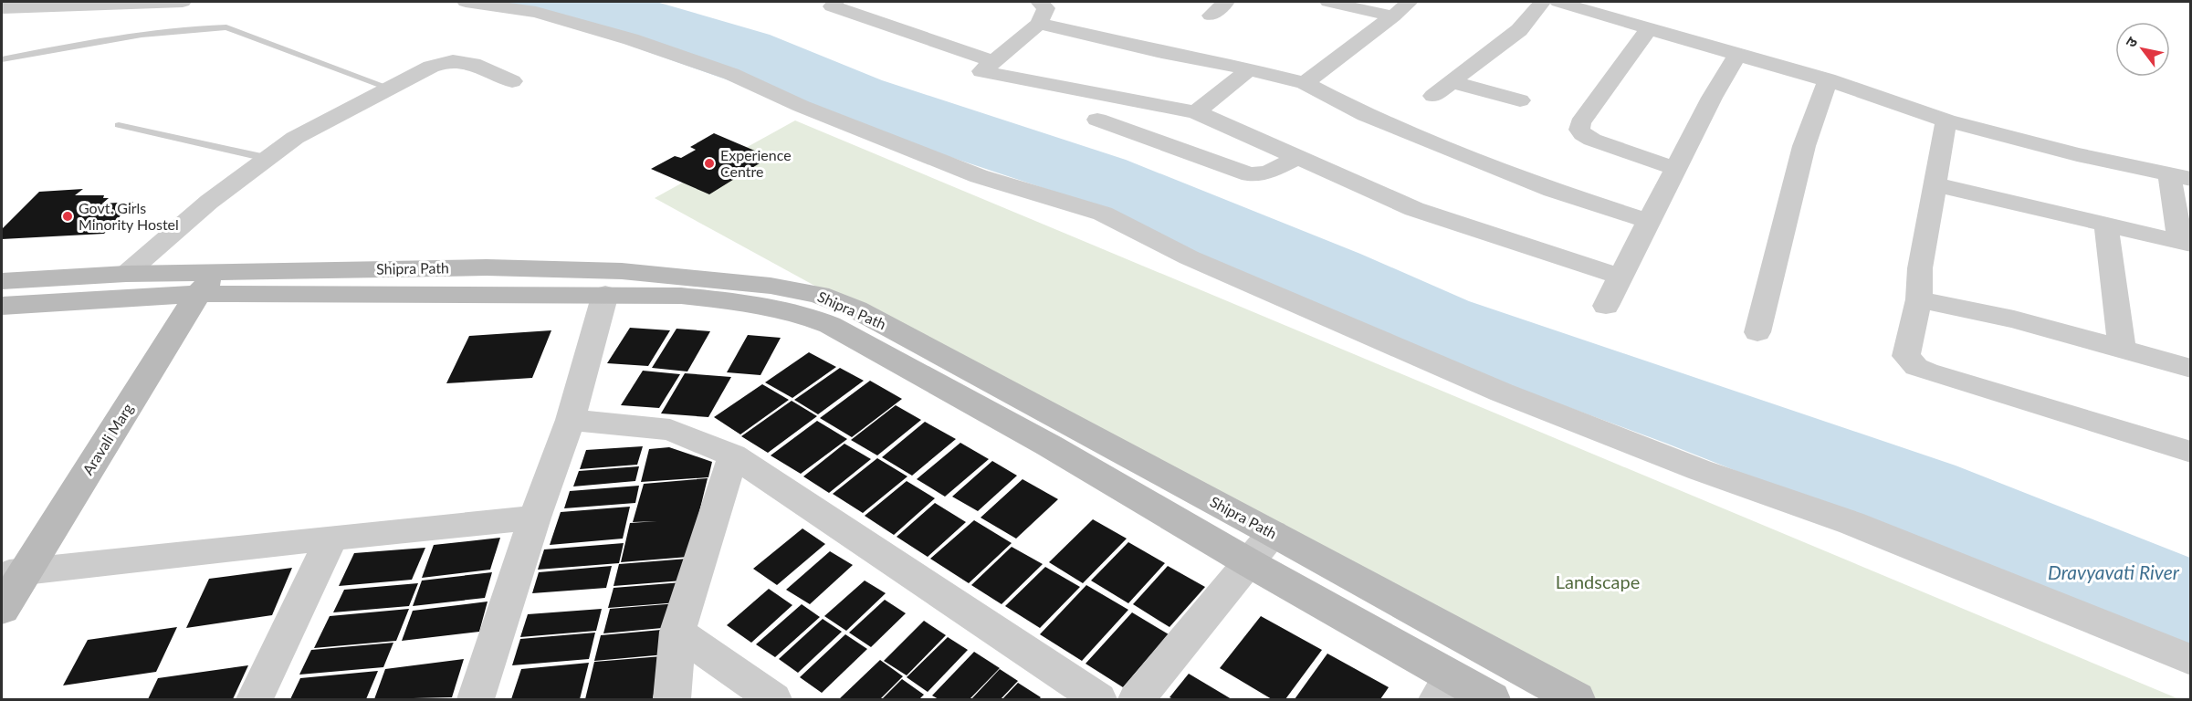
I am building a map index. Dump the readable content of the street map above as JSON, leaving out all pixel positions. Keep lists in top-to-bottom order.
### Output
{
  "streets": {
    "street": ["Shipra Path", "Aravali Marg"]
  },
  "crossings": [
    ["Shipra Path", "Aravali Marg"]
  ],
  "water": ["Dravyavati River"],
  "parks": ["Landscape"],
  "places": ["Experience Centre", "Govt. Girls Minority Hostel"],
  "north": "top left"
}
